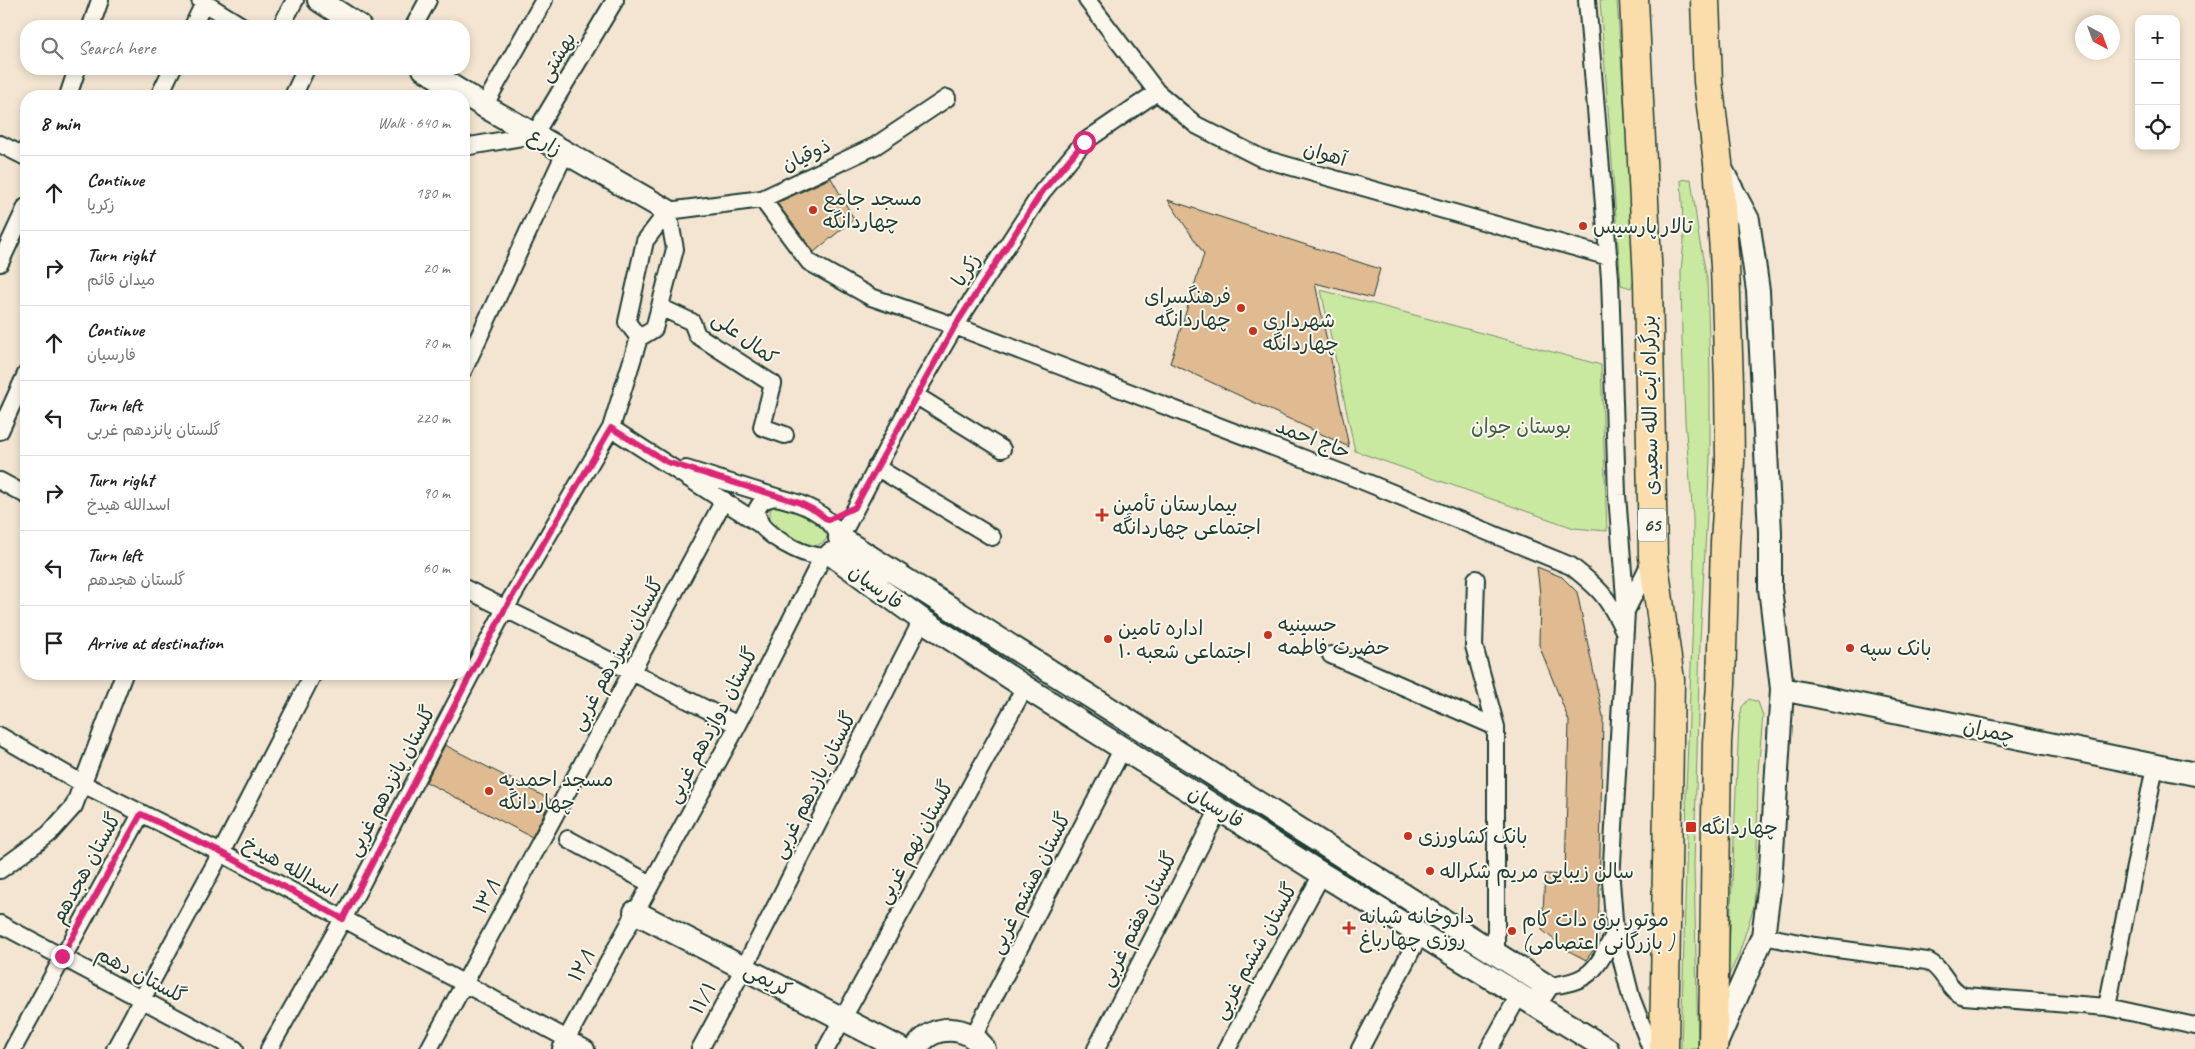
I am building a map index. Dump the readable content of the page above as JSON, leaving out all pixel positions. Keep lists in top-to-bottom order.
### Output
{
  "streets": {
    "highway": ["بزرگراه آیت الله سعیدی", "65"],
    "street": [
      "بهشتی",
      "زارع",
      "آهوان",
      "ذوقیان",
      "زکریا",
      "کمال علی",
      "حاج احمد",
      "فارسیان",
      "گلستان سیزدهم غربی",
      "گلستان دوازدهم غربی",
      "چمران",
      "گلستان پانزدهم غربی",
      "گلستان یازدهم غربی",
      "گلستان نهم غربی",
      "اسدالله هیدخ",
      "گلستان هجدهم",
      "گلستان هشتم غربی",
      "۱۳/۱",
      "گلستان هفتم غربی",
      "گلستان ششم غربی",
      "۱۲/۱",
      "گلستان دهم",
      "کریمی",
      "۱۱/ ۱"
    ]
  },
  "crossings": [
    ["بهشتی", "زارع"],
    ["زارع", "ذوقیان"],
    ["آهوان", "زکریا"],
    ["ذوقیان", "حاج احمد"],
    ["زکریا", "حاج احمد"],
    ["زکریا", "فارسیان"],
    ["زکریا", "گلستان دوازدهم غربی"],
    ["فارسیان", "گلستان دوازدهم غربی"],
    ["فارسیان", "گلستان یازدهم غربی"],
    ["فارسیان", "گلستان نهم غربی"],
    ["فارسیان", "گلستان هشتم غربی"],
    ["فارسیان", "گلستان هفتم غربی"],
    ["فارسیان", "گلستان ششم غربی"],
    ["گلستان سیزدهم غربی", "۱۳/۱"],
    ["گلستان دوازدهم غربی", "۱۲/۱"],
    ["گلستان دوازدهم غربی", "کریمی"],
    ["گلستان پانزدهم غربی", "اسدالله هیدخ"],
    ["گلستان یازدهم غربی", "کریمی"],
    ["گلستان یازدهم غربی", "۱۱/ ۱"],
    ["گلستان نهم غربی", "کریمی"],
    ["اسدالله هیدخ", "گلستان هجدهم"],
    ["اسدالله هیدخ", "۱۳/۱"],
    ["اسدالله هیدخ", "۱۲/۱"],
    ["گلستان هجدهم", "گلستان دهم"],
    ["۱۲/۱", "کریمی"],
    ["کریمی", "۱۱/ ۱"]
  ],
  "parks": ["بوستان جوان"],
  "places": {
    "other": [
      "مسجد جامع چهاردانگه",
      "تالار پارسیس",
      "فرهنگسرای چهاردانگه",
      "شهرداری چهاردانگه",
      "حسینیه حضرت فاطمه",
      "اداره تامین اجتماعی شعبه ۱۰",
      "بانک سپه",
      "مسجد احمدیه چهاردانگه",
      "بانک کشاورزی",
      "سالن زیبایی مریم شکراله",
      "موتور برق دات کام (بازرگانی اعتصامی )"
    ],
    "health": ["بیمارستان تأمین اجتماعی چهاردانگه", "داروخانه شبانه روزی چهارباغ"],
    "transit": ["چهاردانگه"]
  },
  "north": "bottom right",
  "page": {
    "map_buttons": ["+", "−"],
    "search": "Search here",
    "heading": ["8 min", "Walk · 640 m"],
    "list": [
      ["Continue", "زکریا", "180 m"],
      ["Turn right", "میدان قائم", "20 m"],
      ["Continue", "فارسیان", "70 m"],
      ["Turn left", "گلستان پانزدهم غربی", "220 m"],
      ["Turn right", "اسدالله هیدخ", "90 m"],
      ["Turn left", "گلستان هجدهم", "60 m"],
      "Arrive at destination"
    ]
  }
}
